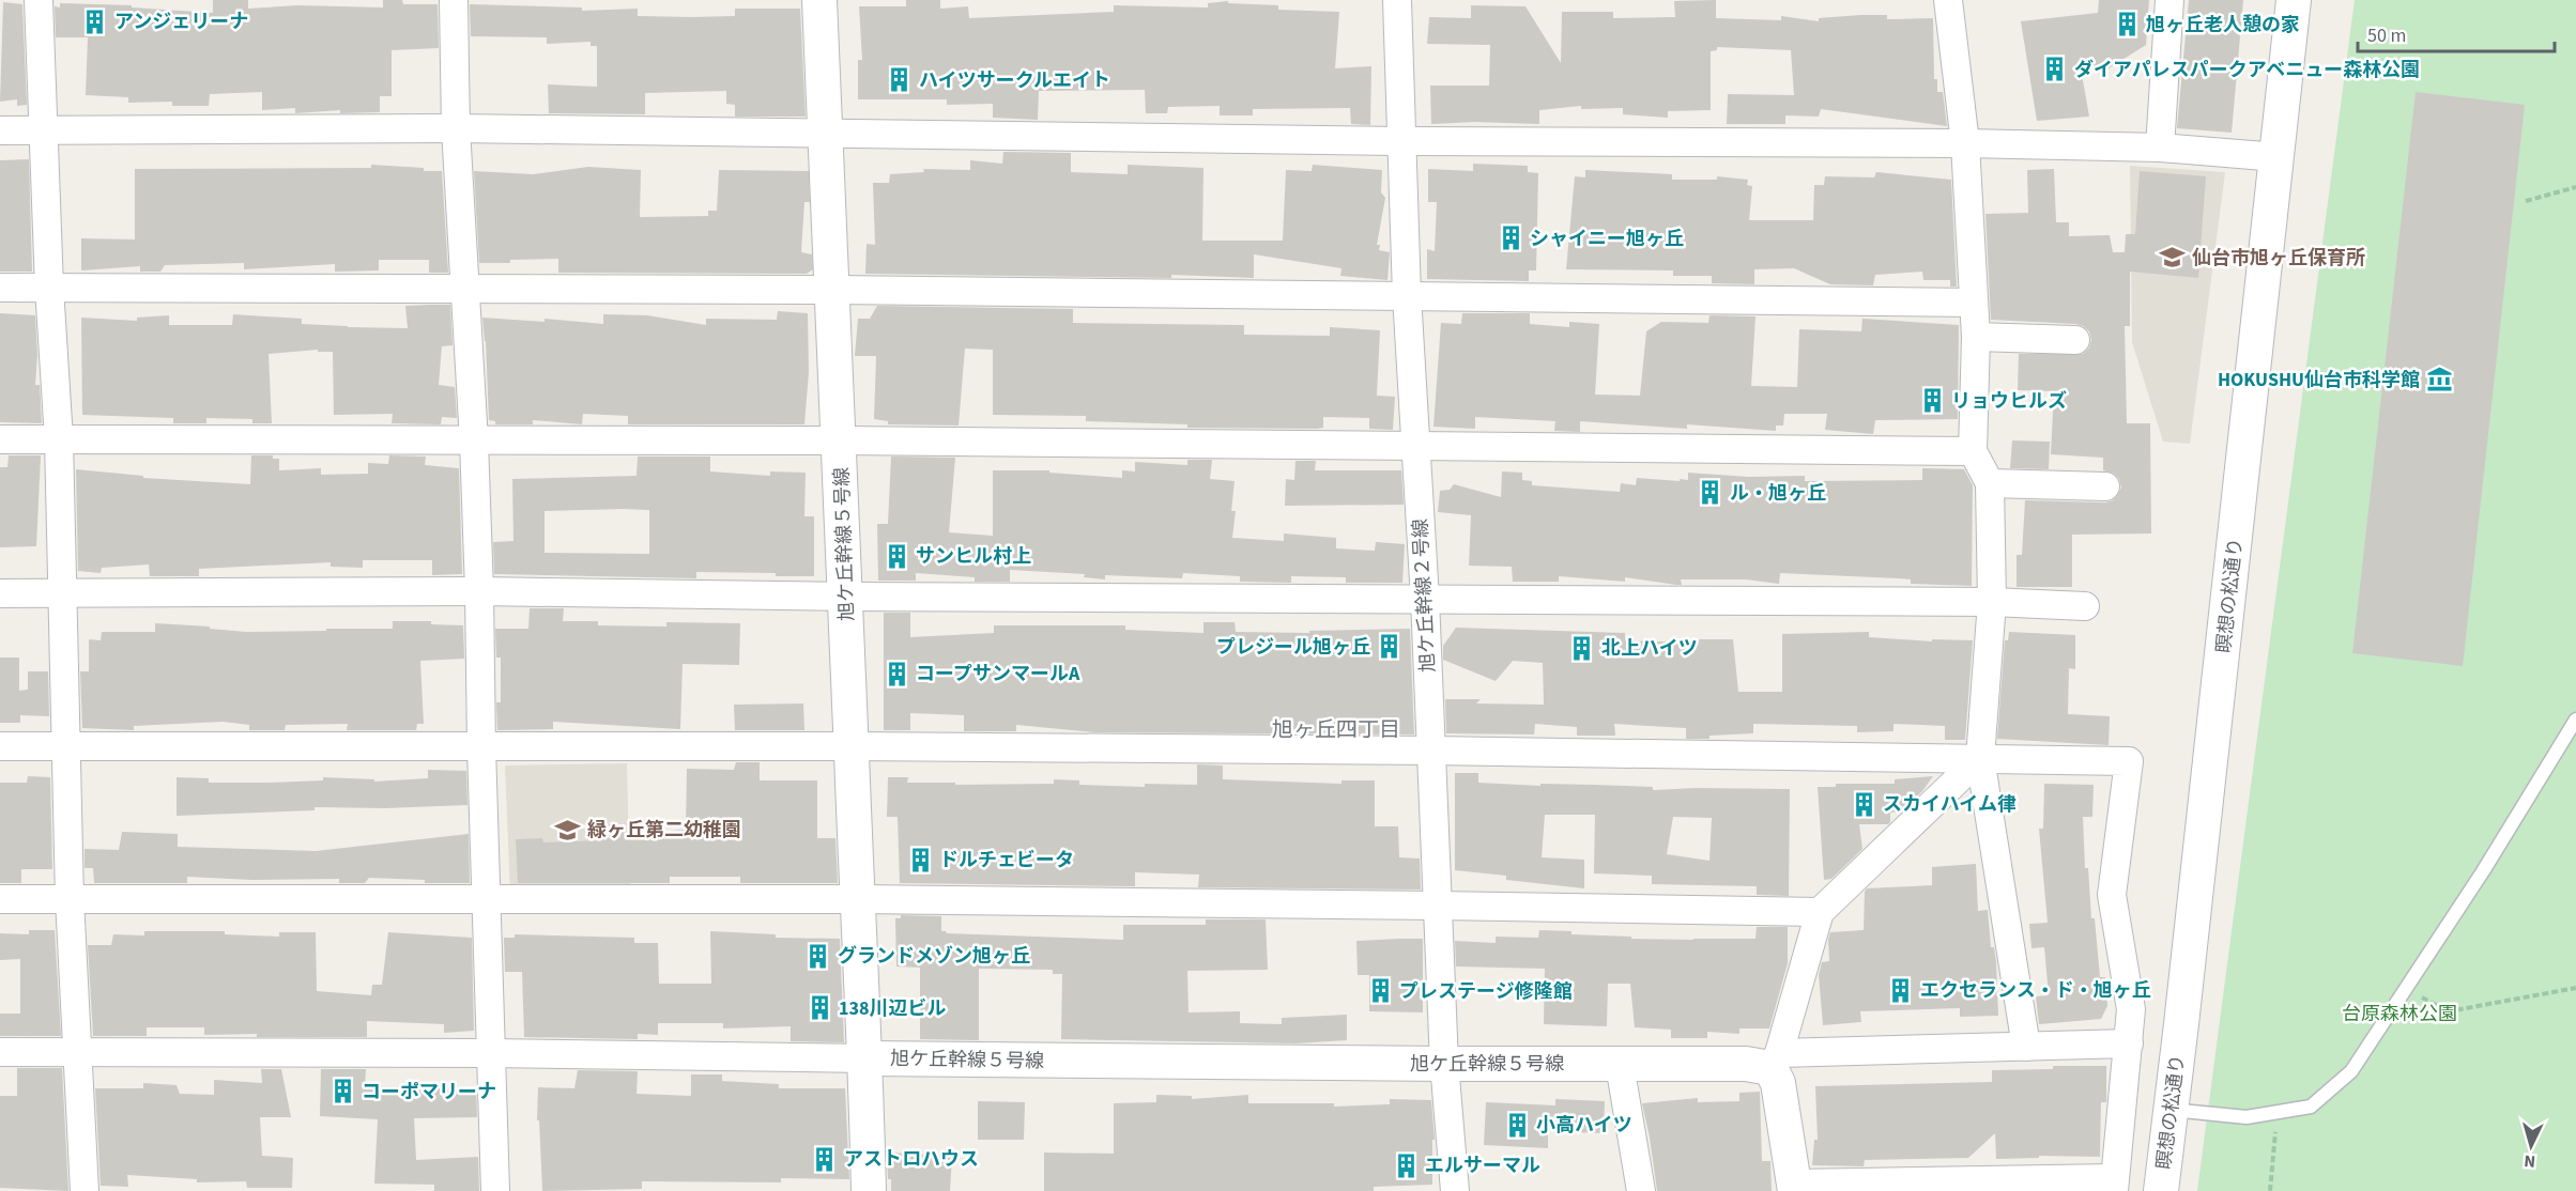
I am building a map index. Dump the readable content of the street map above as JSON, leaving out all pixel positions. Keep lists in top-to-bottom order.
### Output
{
  "streets": {
    "street": ["旭ケ丘幹線５号線", "旭ケ丘幹線２号線", "瞑想の松通り"]
  },
  "crossings": [
    ["旭ケ丘幹線５号線", "旭ケ丘幹線２号線"]
  ],
  "districts": ["旭ヶ丘四丁目"],
  "parks": ["台原森林公園"],
  "places": {
    "building": [
      "アンジェリーナ",
      "旭ヶ丘老人憩の家",
      "ダイアパレスパークアベニュー森林公園",
      "ハイツサークルエイト",
      "シャイニー旭ヶ丘",
      "リョウヒルズ",
      "ル・旭ヶ丘",
      "サンヒル村上",
      "プレジール旭ヶ丘",
      "北上ハイツ",
      "コープサンマールA",
      "スカイハイム律",
      "ドルチェビータ",
      "グランドメゾン旭ヶ丘",
      "エクセランス・ド・旭ヶ丘",
      "プレステージ修隆館",
      "138川辺ビル",
      "コーポマリーナ",
      "小高ハイツ",
      "アストロハウス",
      "エルサーマル"
    ],
    "school or university": ["仙台市旭ヶ丘保育所", "緑ヶ丘第二幼稚園"],
    "museum": ["HOKUSHU仙台市科学館"]
  },
  "scale_bar": "50 m",
  "north": "bottom"
}
